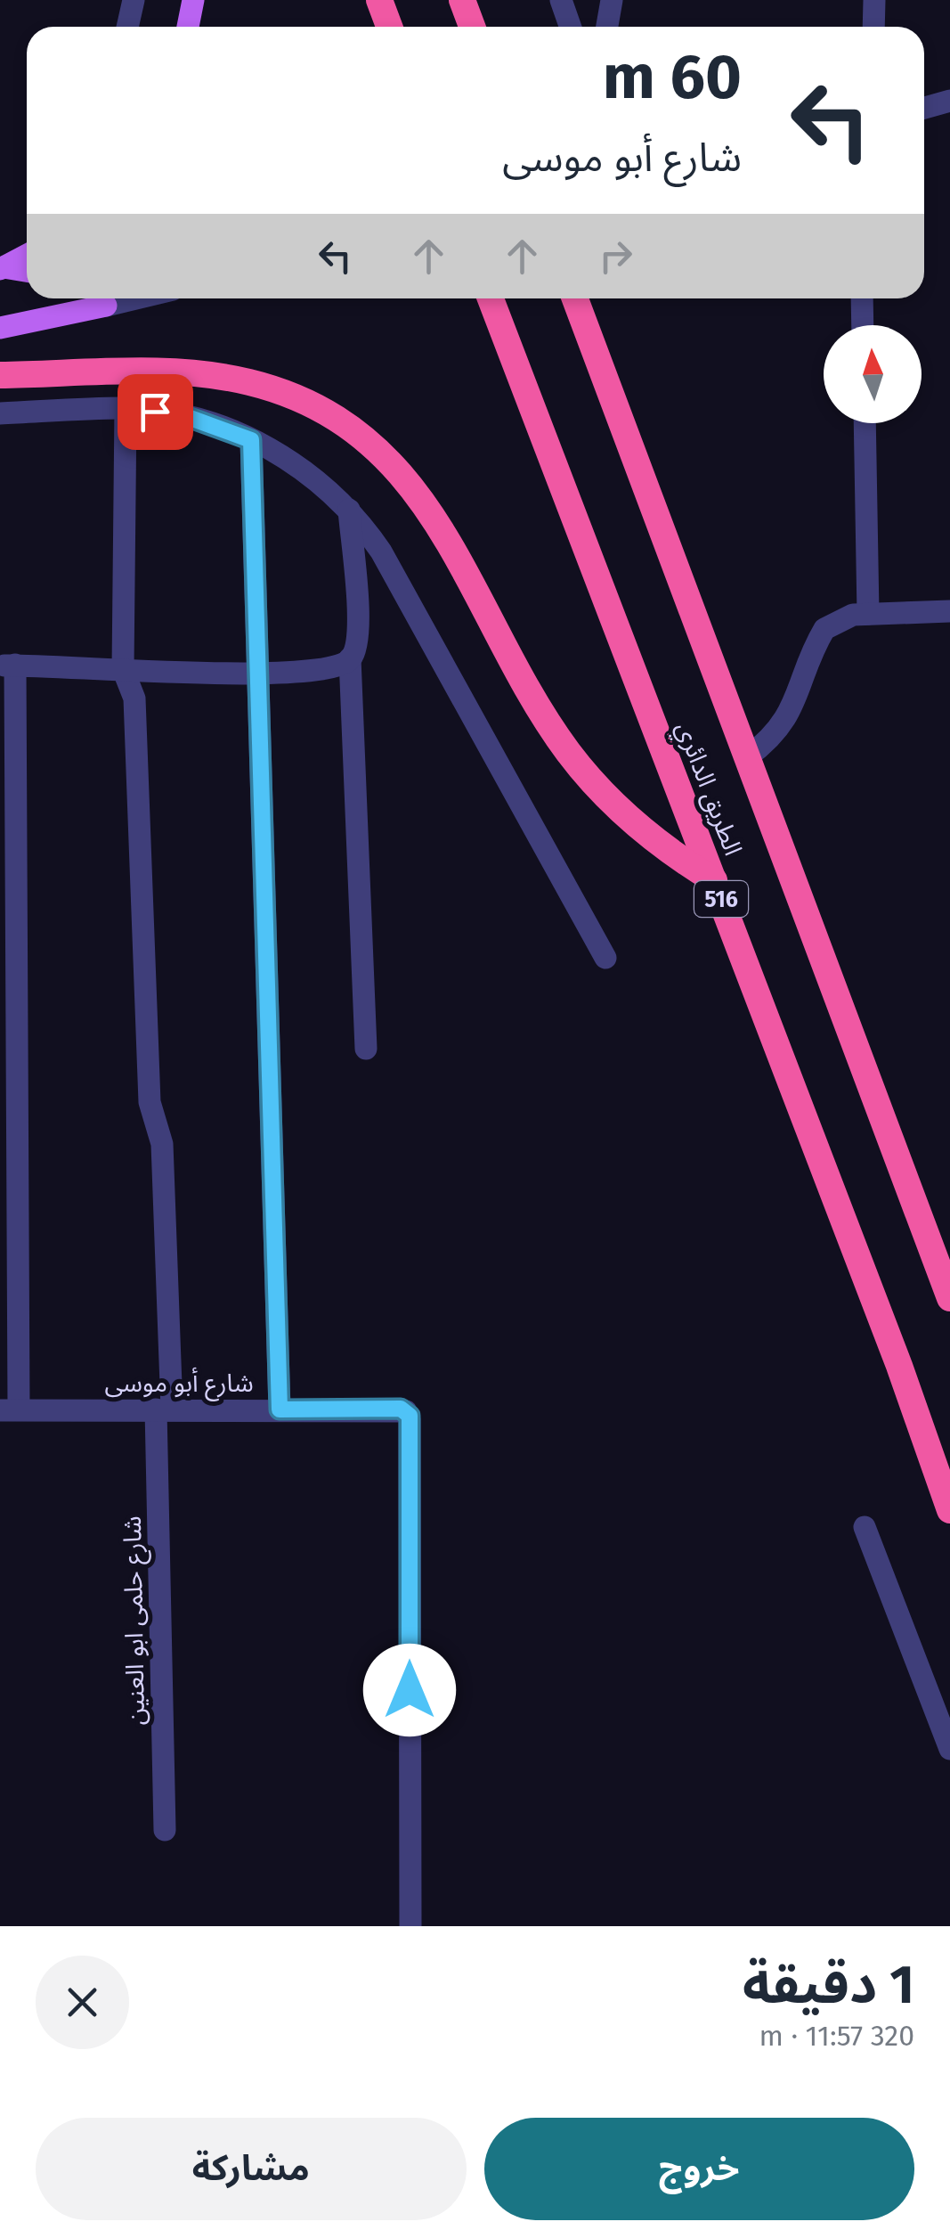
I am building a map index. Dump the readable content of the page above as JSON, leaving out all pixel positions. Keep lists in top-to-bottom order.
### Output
{
  "streets": {
    "highway": ["الطريق الدائري", "516"],
    "street": ["شارع أبو موسى", "شارع حلمى ابو العنين"]
  },
  "crossings": [
    ["شارع أبو موسى", "شارع حلمى ابو العنين"]
  ],
  "north": "top",
  "page": {
    "turn": ["60 m", "شارع أبو موسى"],
    "heading": ["1 دقيقة", "320 m · 11:57"],
    "buttons": ["خروج", "مشاركة"]
  }
}
